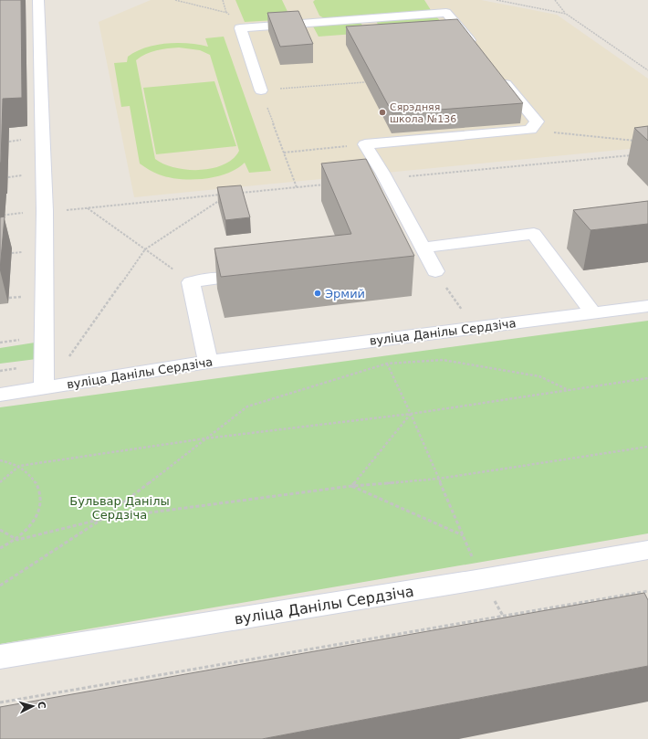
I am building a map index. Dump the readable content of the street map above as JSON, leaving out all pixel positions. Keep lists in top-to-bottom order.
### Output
{
  "streets": {
    "street": ["вуліца Данілы Сердзіча"]
  },
  "parks": ["Бульвар Данілы Сердзіча"],
  "places": ["Сярэдняя школа №136", "Эрмий"],
  "north": "right"
}
